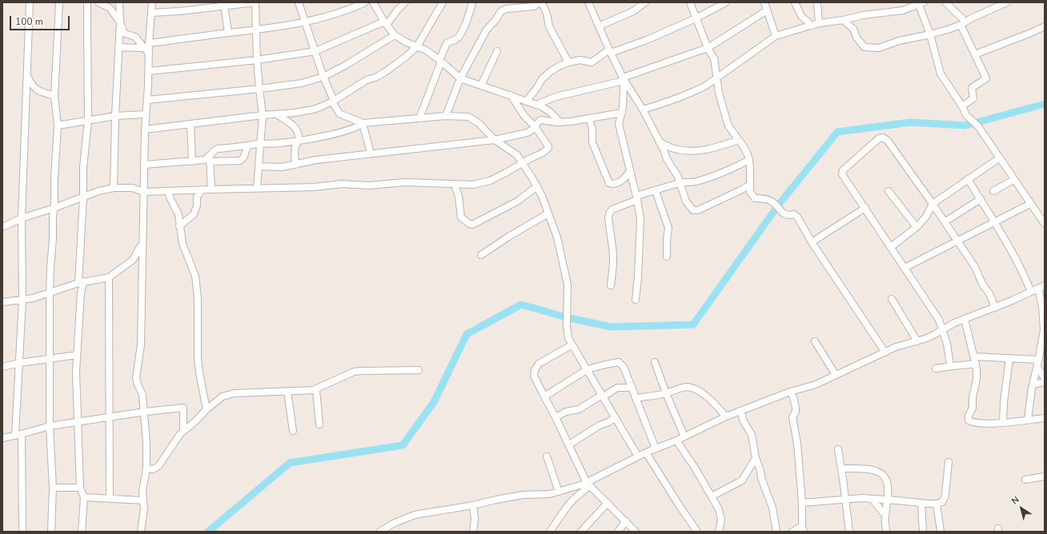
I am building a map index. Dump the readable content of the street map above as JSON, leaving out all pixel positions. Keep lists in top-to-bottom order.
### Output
{
  "scale_bar": "100 m",
  "north": "top left"
}
